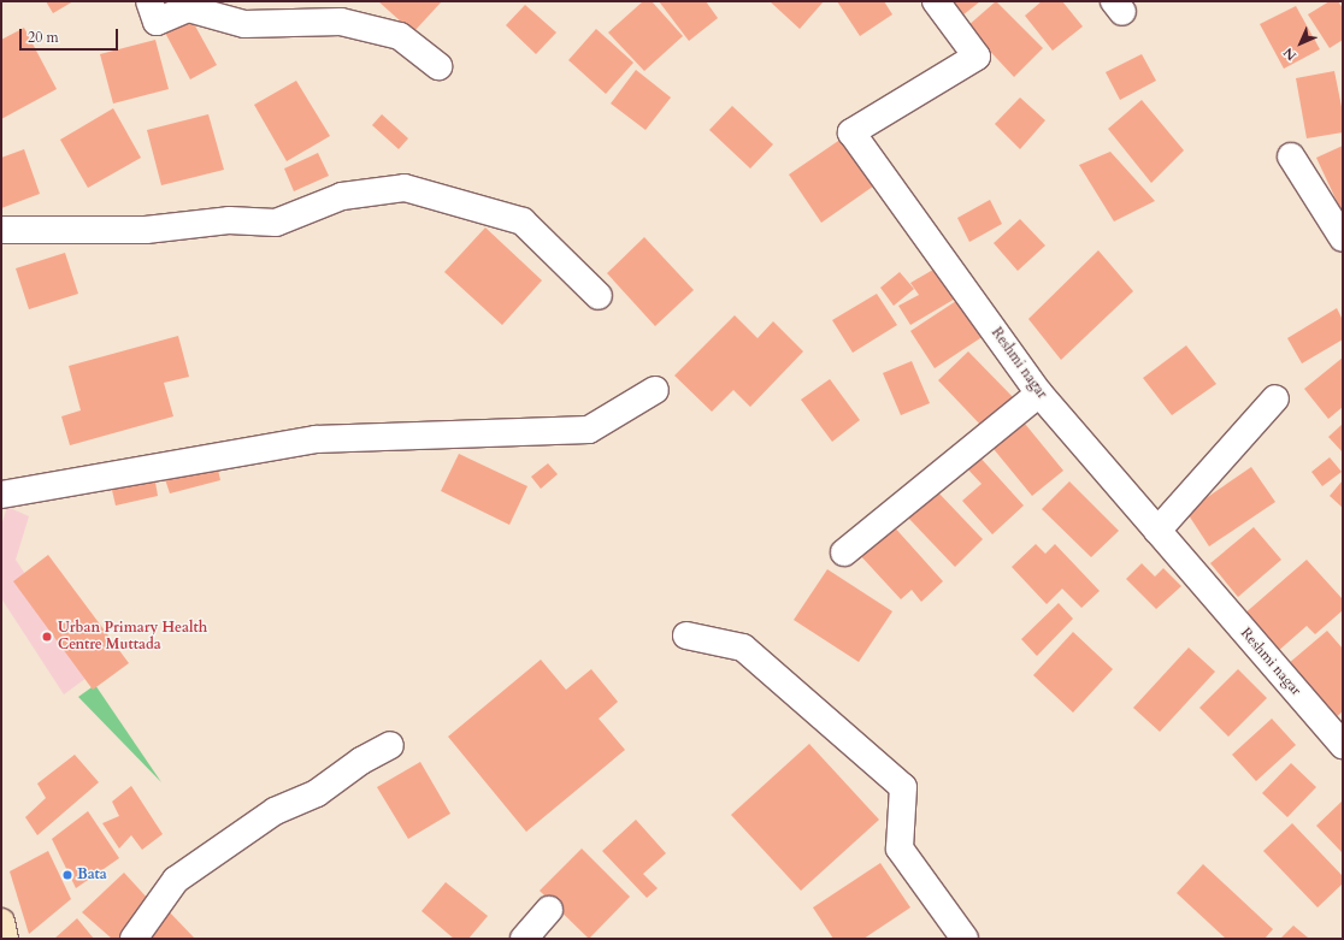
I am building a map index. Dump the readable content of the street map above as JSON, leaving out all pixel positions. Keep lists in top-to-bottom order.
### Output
{
  "streets": {
    "street": ["Reshmi nagar"]
  },
  "places": ["Urban Primary Health Centre Muttada", "Bata"],
  "scale_bar": "20 m",
  "north": "bottom left"
}
